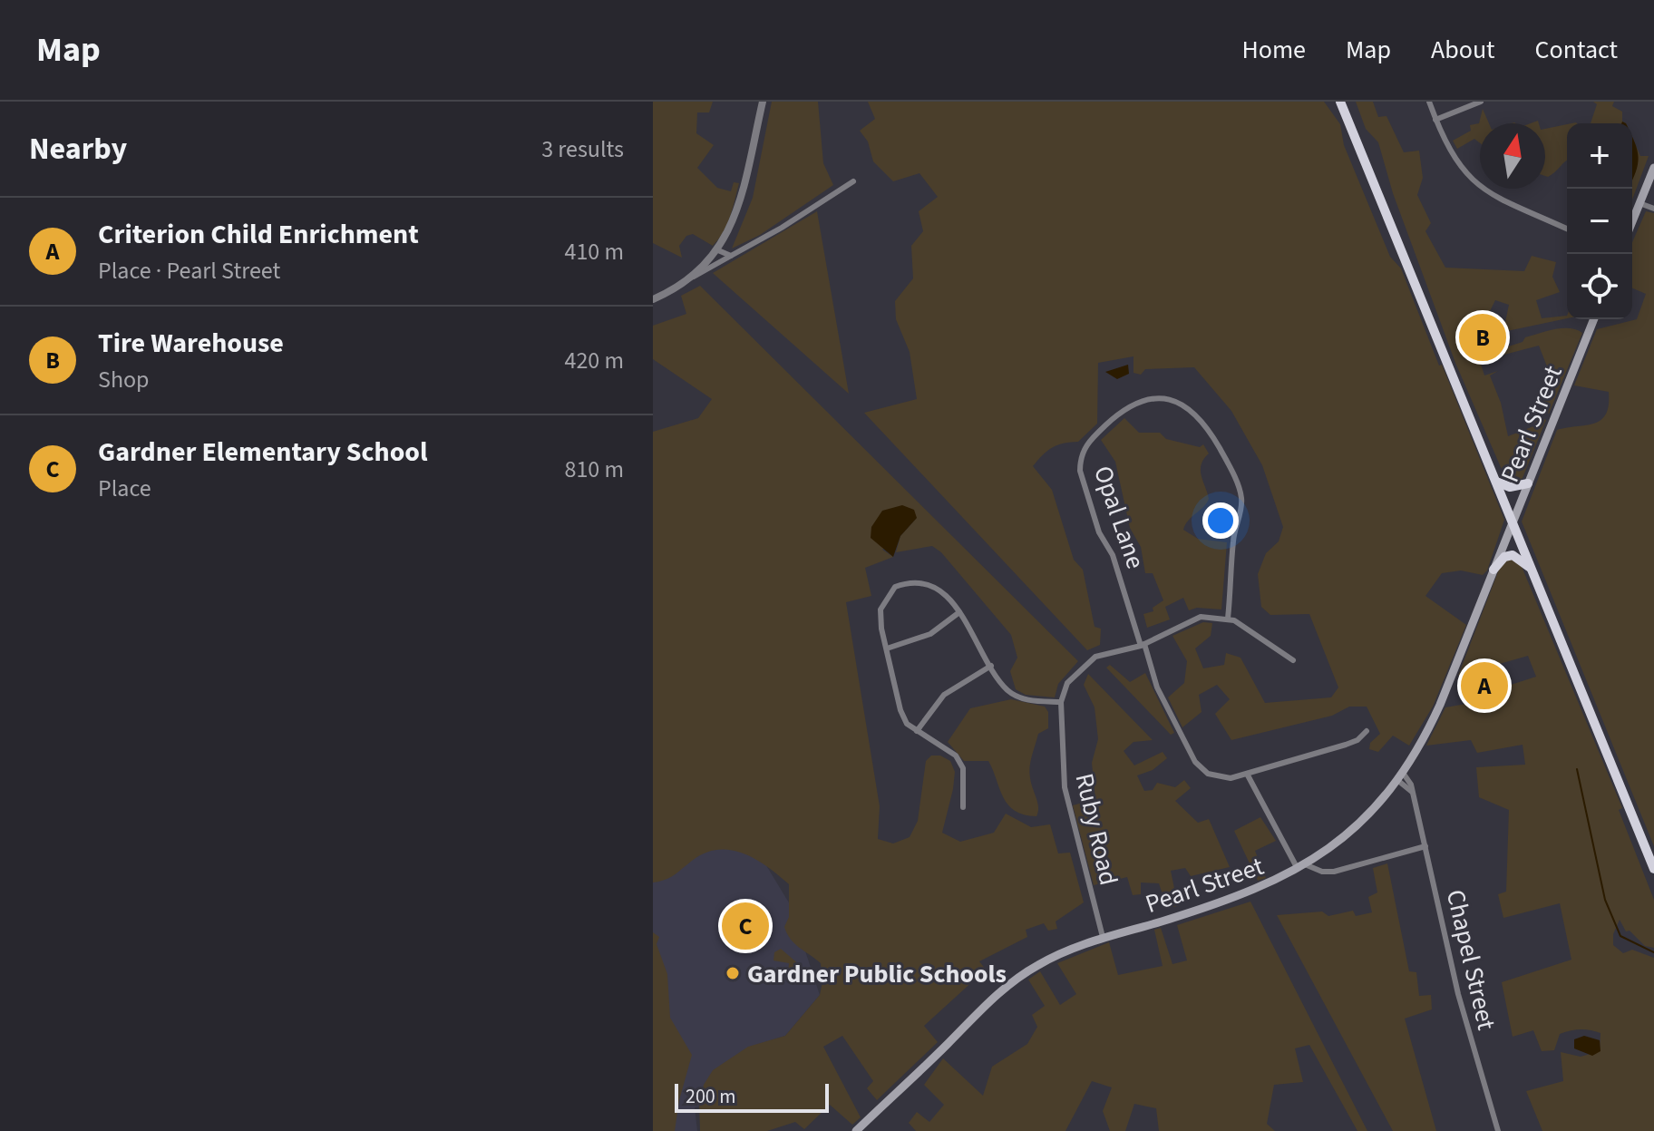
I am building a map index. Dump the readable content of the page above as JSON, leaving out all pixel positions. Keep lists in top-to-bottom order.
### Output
{
  "streets": {
    "main road": ["Pearl Street"],
    "street": ["Opal Lane", "Ruby Road", "Chapel Street"]
  },
  "crossings": [
    ["Pearl Street", "Ruby Road"],
    ["Pearl Street", "Chapel Street"]
  ],
  "places": ["Gardner Public Schools"],
  "scale_bar": "200 m",
  "north": "top",
  "page": {
    "header": "Map",
    "nav": [
      "Home",
      "Map",
      "About",
      "Contact"
    ],
    "heading": ["Nearby", "3 results"],
    "map_buttons": ["+", "−"],
    "list": [
      {
        "mark": "A",
        "name": "Criterion Child Enrichment",
        "note": "Place · Pearl Street",
        "value": "410 m"
      },
      {
        "mark": "B",
        "name": "Tire Warehouse",
        "note": "Shop",
        "value": "420 m"
      },
      {
        "mark": "C",
        "name": "Gardner Elementary School",
        "note": "Place",
        "value": "810 m"
      }
    ],
    "pins": ["B", "A", "C"],
    "scale": "200 m"
  }
}
